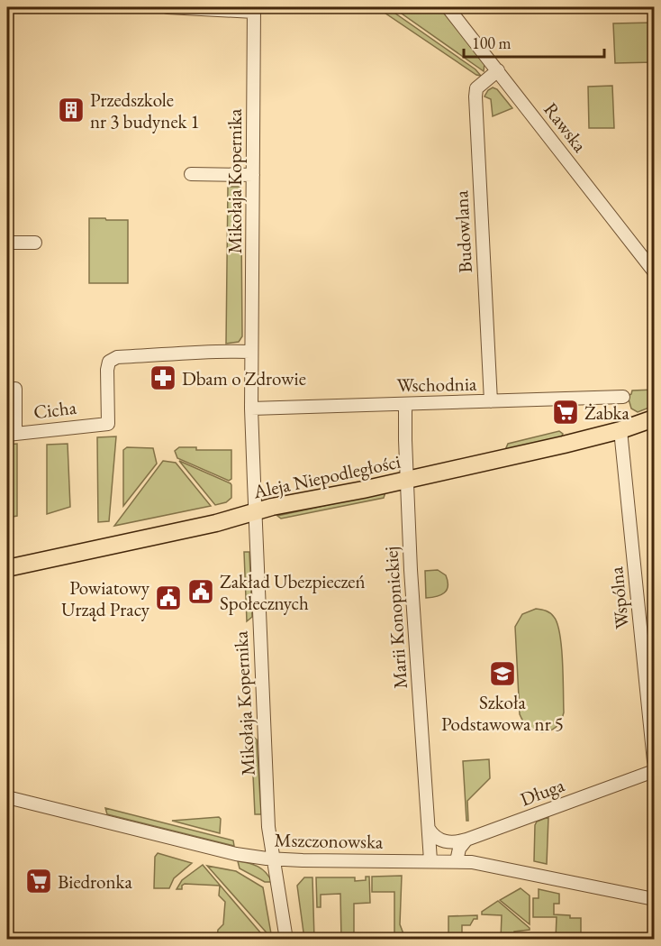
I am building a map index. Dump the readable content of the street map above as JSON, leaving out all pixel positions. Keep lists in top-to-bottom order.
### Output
{
  "streets": {
    "main road": ["Aleja Niepodległości"],
    "street": [
      "Rawska",
      "Mikołaja Kopernika",
      "Budowlana",
      "Wschodnia",
      "Cicha",
      "Wspólna",
      "Marii Konopnickiej",
      "Długa",
      "Mszczonowska"
    ]
  },
  "crossings": [
    ["Rawska", "Budowlana"],
    ["Mikołaja Kopernika", "Wschodnia"],
    ["Mikołaja Kopernika", "Cicha"],
    ["Mikołaja Kopernika", "Aleja Niepodległości"],
    ["Mikołaja Kopernika", "Mszczonowska"],
    ["Budowlana", "Wschodnia"],
    ["Wschodnia", "Marii Konopnickiej"],
    ["Aleja Niepodległości", "Wspólna"],
    ["Aleja Niepodległości", "Marii Konopnickiej"],
    ["Marii Konopnickiej", "Mszczonowska"]
  ],
  "places": {
    "building": ["Przedszkole nr 3 budynek 1"],
    "pharmacy": ["Dbam o Zdrowie"],
    "supermarket": ["Żabka", "Biedronka"],
    "public building": ["Zakład Ubezpieczeń Społecznych", "Powiatowy Urząd Pracy"],
    "school or university": ["Szkoła Podstawowa nr 5"]
  },
  "scale_bar": "100 m"
}
